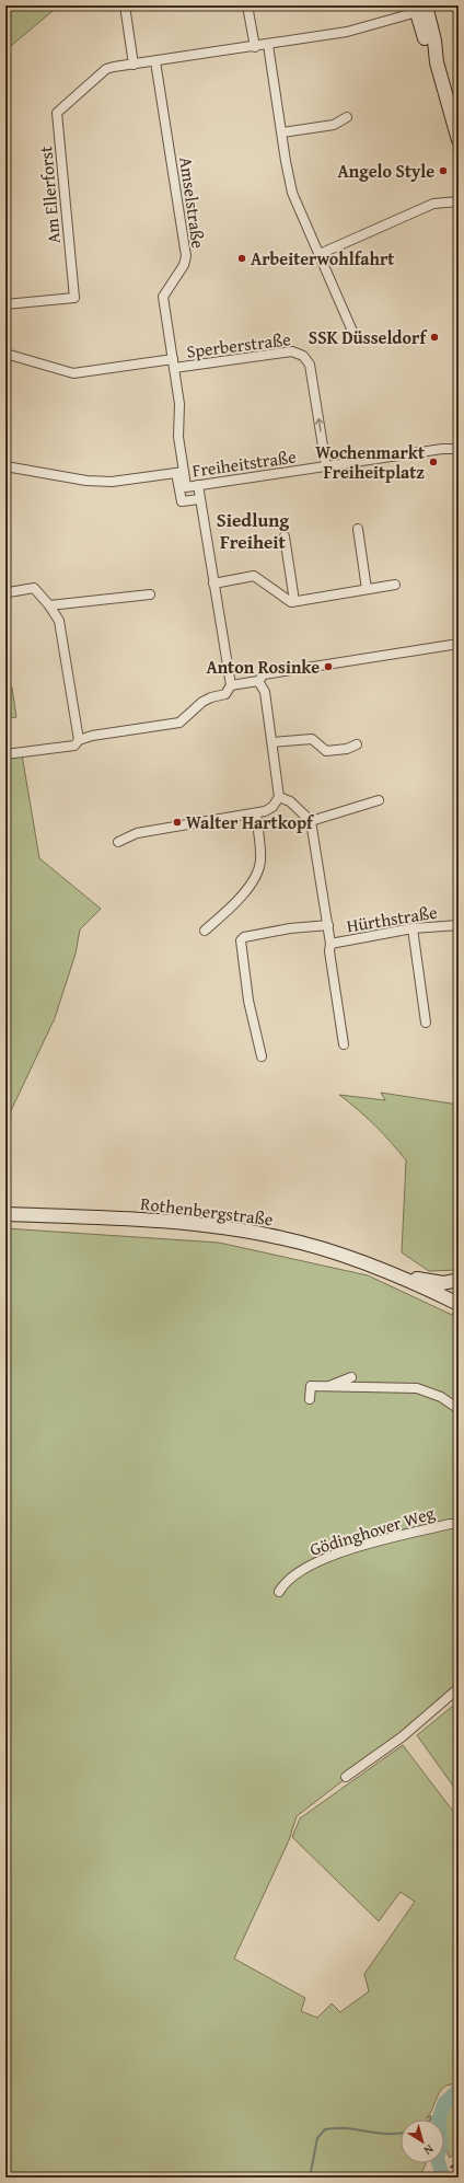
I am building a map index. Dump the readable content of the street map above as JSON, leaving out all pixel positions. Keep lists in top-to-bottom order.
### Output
{
  "streets": {
    "main road": ["Rothenbergstraße"],
    "street": [
      "Am Ellerforst",
      "Amselstraße",
      "Sperberstraße",
      "Freiheitstraße",
      "Hürthstraße",
      "Gödinghover Weg"
    ]
  },
  "crossings": [
    ["Am Ellerforst", "Amselstraße"],
    ["Amselstraße", "Sperberstraße"],
    ["Amselstraße", "Freiheitstraße"],
    ["Sperberstraße", "Freiheitstraße"]
  ],
  "districts": ["Siedlung Freiheit"],
  "places": [
    "Angelo Style",
    "Arbeiterwohlfahrt",
    "SSK Düsseldorf",
    "Wochenmarkt Freiheitplatz",
    "Anton Rosinke",
    "Walter Hartkopf"
  ],
  "north": "bottom right"
}
